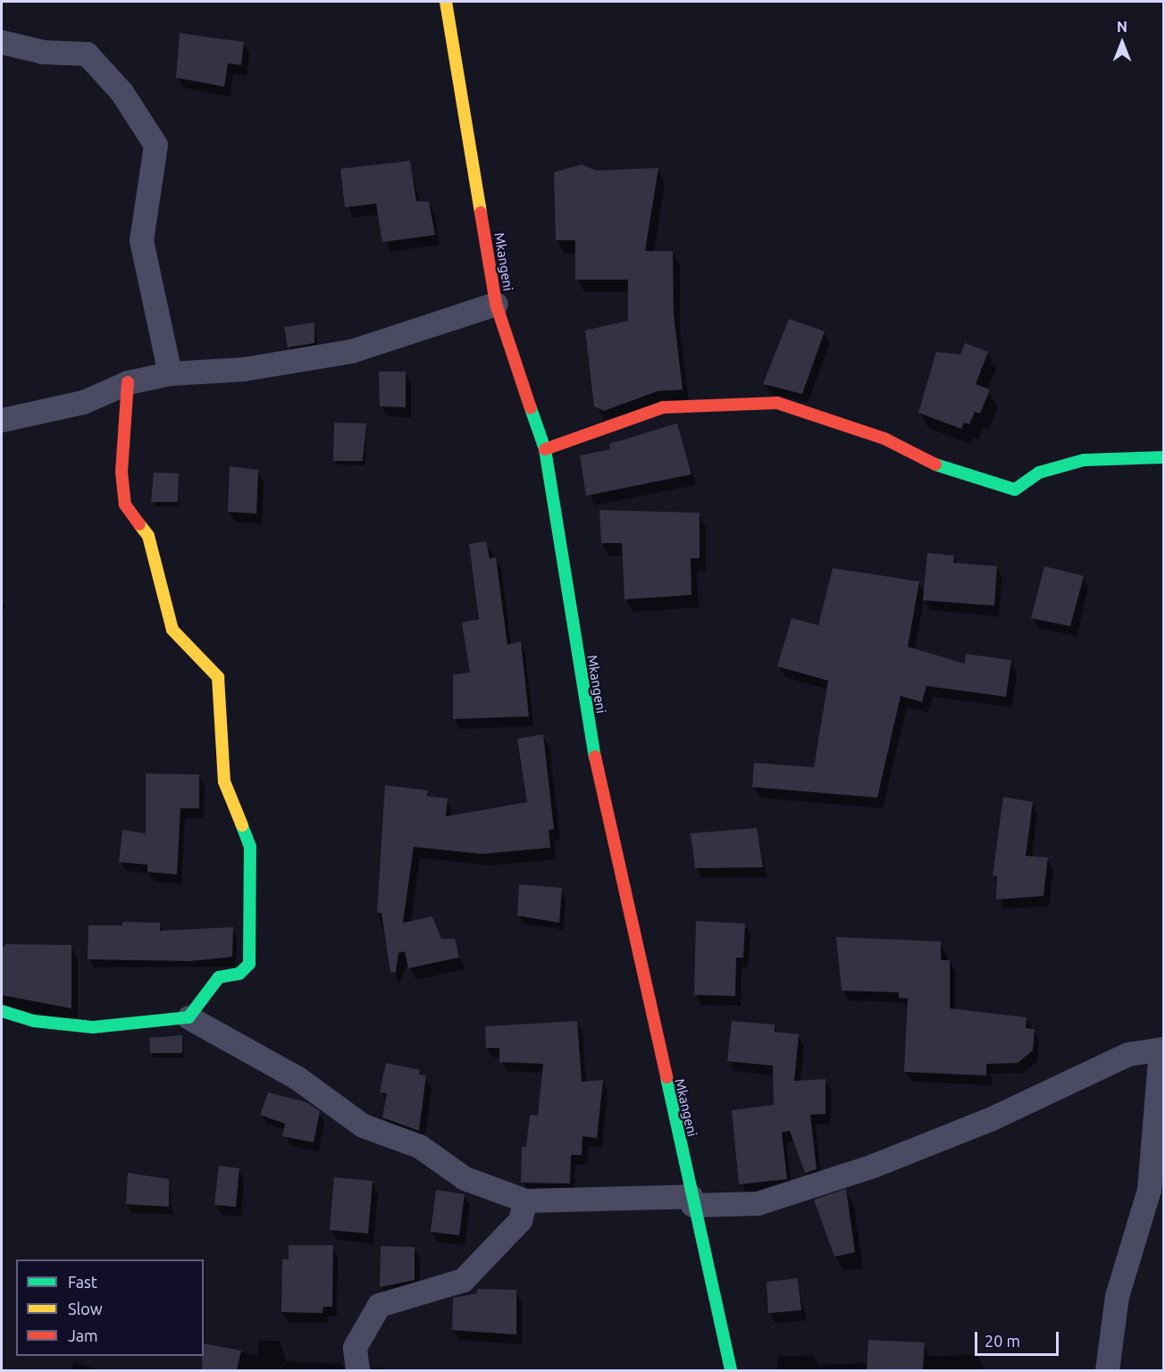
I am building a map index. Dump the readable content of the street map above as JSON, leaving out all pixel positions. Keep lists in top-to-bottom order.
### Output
{
  "streets": {
    "street": ["Mkangeni"]
  },
  "legend": ["Fast", "Slow", "Jam"],
  "scale_bar": "20 m",
  "north": "top"
}
